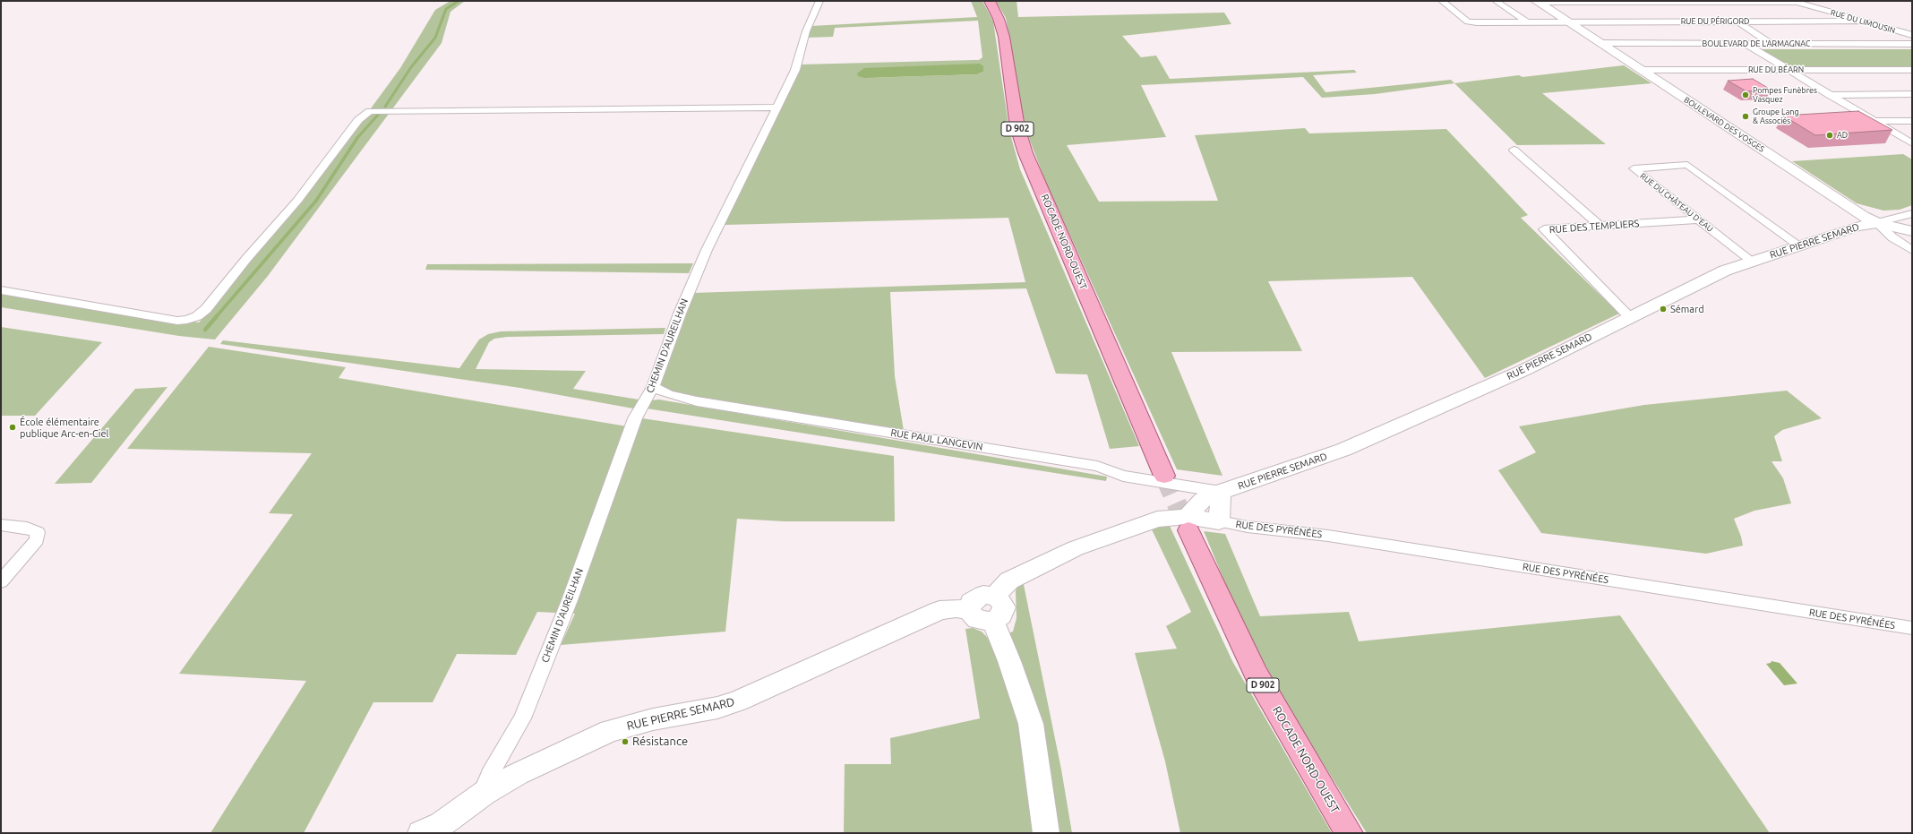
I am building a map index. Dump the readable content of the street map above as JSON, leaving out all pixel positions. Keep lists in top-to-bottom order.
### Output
{
  "streets": {
    "main road": [
      "BOULEVARD DES VOSGES",
      "D 902",
      "RUE PIERRE SEMARD",
      "ROCADE NORD-OUEST"
    ],
    "street": [
      "RUE DU PÉRIGORD",
      "RUE DU LIMOUSIN",
      "BOULEVARD DE L'ARMAGNAC",
      "RUE DU BÉARN",
      "RUE DU CHÂTEAU D'EAU",
      "RUE DES TEMPLIERS",
      "CHEMIN D'AUREILHAN",
      "RUE PAUL LANGEVIN",
      "RUE DES PYRÉNÉES"
    ]
  },
  "crossings": [
    ["RUE DU PÉRIGORD", "RUE DU LIMOUSIN"],
    ["RUE DU PÉRIGORD", "BOULEVARD DES VOSGES"],
    ["RUE DU LIMOUSIN", "BOULEVARD DES VOSGES"],
    ["BOULEVARD DE L'ARMAGNAC", "BOULEVARD DES VOSGES"],
    ["RUE DU BÉARN", "BOULEVARD DES VOSGES"],
    ["BOULEVARD DES VOSGES", "RUE PIERRE SEMARD"],
    ["RUE DU CHÂTEAU D'EAU", "RUE DES TEMPLIERS"],
    ["RUE DU CHÂTEAU D'EAU", "RUE PIERRE SEMARD"],
    ["RUE DES TEMPLIERS", "RUE PIERRE SEMARD"],
    ["RUE PIERRE SEMARD", "ROCADE NORD-OUEST"],
    ["RUE PIERRE SEMARD", "CHEMIN D'AUREILHAN"],
    ["RUE PIERRE SEMARD", "RUE PAUL LANGEVIN"],
    ["CHEMIN D'AUREILHAN", "RUE PAUL LANGEVIN"]
  ],
  "places": [
    "Pompes Funèbres Vasquez",
    "Groupe Lang & Associés",
    "AD",
    "Sémard",
    "École élémentaire publique Arc-en-Ciel",
    "Résistance"
  ]
}
